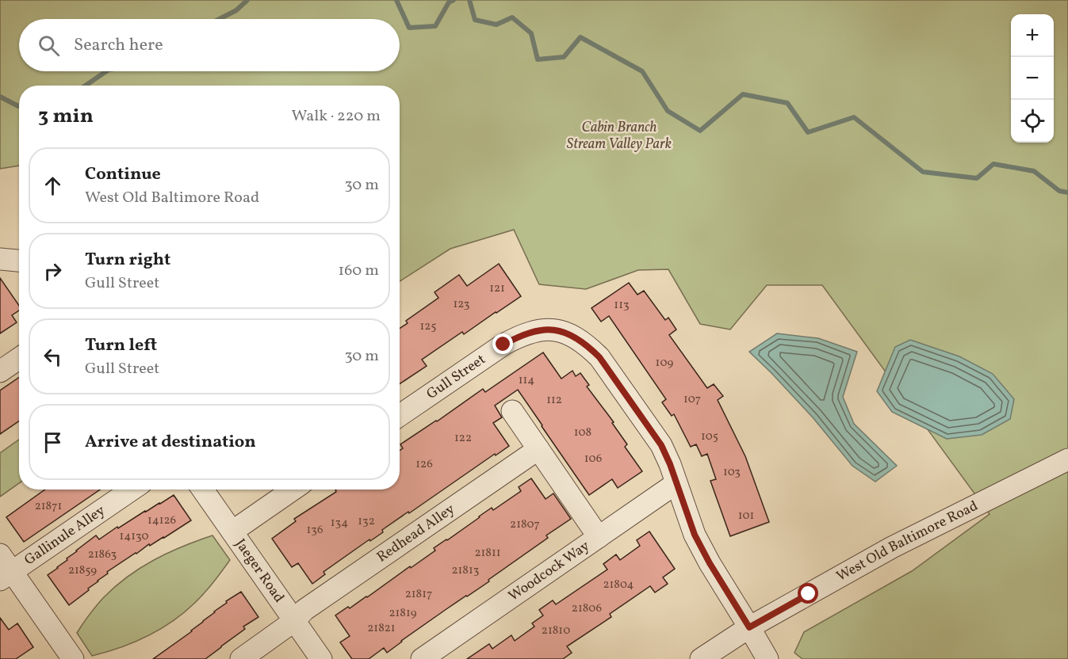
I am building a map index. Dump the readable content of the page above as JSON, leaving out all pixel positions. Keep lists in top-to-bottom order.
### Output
{
  "streets": {
    "street": [
      "Gull Street",
      "Redhead Alley",
      "Gallinule Alley",
      "West Old Baltimore Road",
      "Jaeger Road",
      "Woodcock Way"
    ]
  },
  "crossings": [
    ["Gull Street", "West Old Baltimore Road"],
    ["Gull Street", "Woodcock Way"],
    ["Redhead Alley", "Jaeger Road"]
  ],
  "parks": ["Cabin Branch Stream Valley Park"],
  "house_numbers": [
    "121",
    "123",
    "113",
    "125",
    "109",
    "114",
    "107",
    "112",
    "108",
    "105",
    "122",
    "106",
    "126",
    "103",
    "21871",
    "101",
    "14126",
    "132",
    "134",
    "21807",
    "136",
    "14130",
    "21811",
    "21863",
    "21859",
    "21813",
    "21804",
    "21817",
    "21806",
    "21819",
    "21821",
    "21810"
  ],
  "page": {
    "map_buttons": ["+", "−"],
    "search": "Search here",
    "heading": ["3 min", "Walk · 220 m"],
    "list": [
      ["Continue", "West Old Baltimore Road", "30 m"],
      ["Turn right", "Gull Street", "160 m"],
      ["Turn left", "Gull Street", "30 m"],
      "Arrive at destination"
    ]
  }
}
